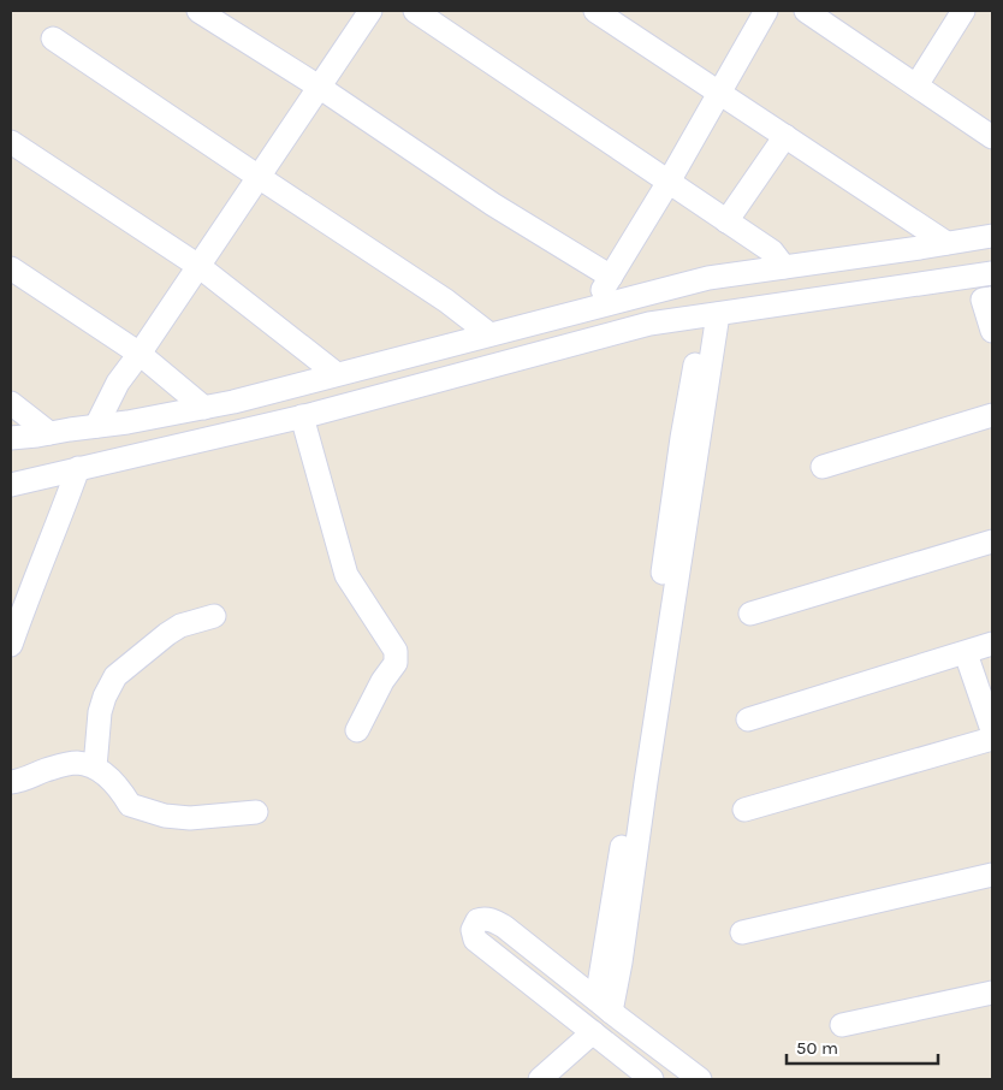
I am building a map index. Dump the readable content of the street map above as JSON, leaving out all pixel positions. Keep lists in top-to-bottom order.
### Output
{
  "scale_bar": "50 m"
}
